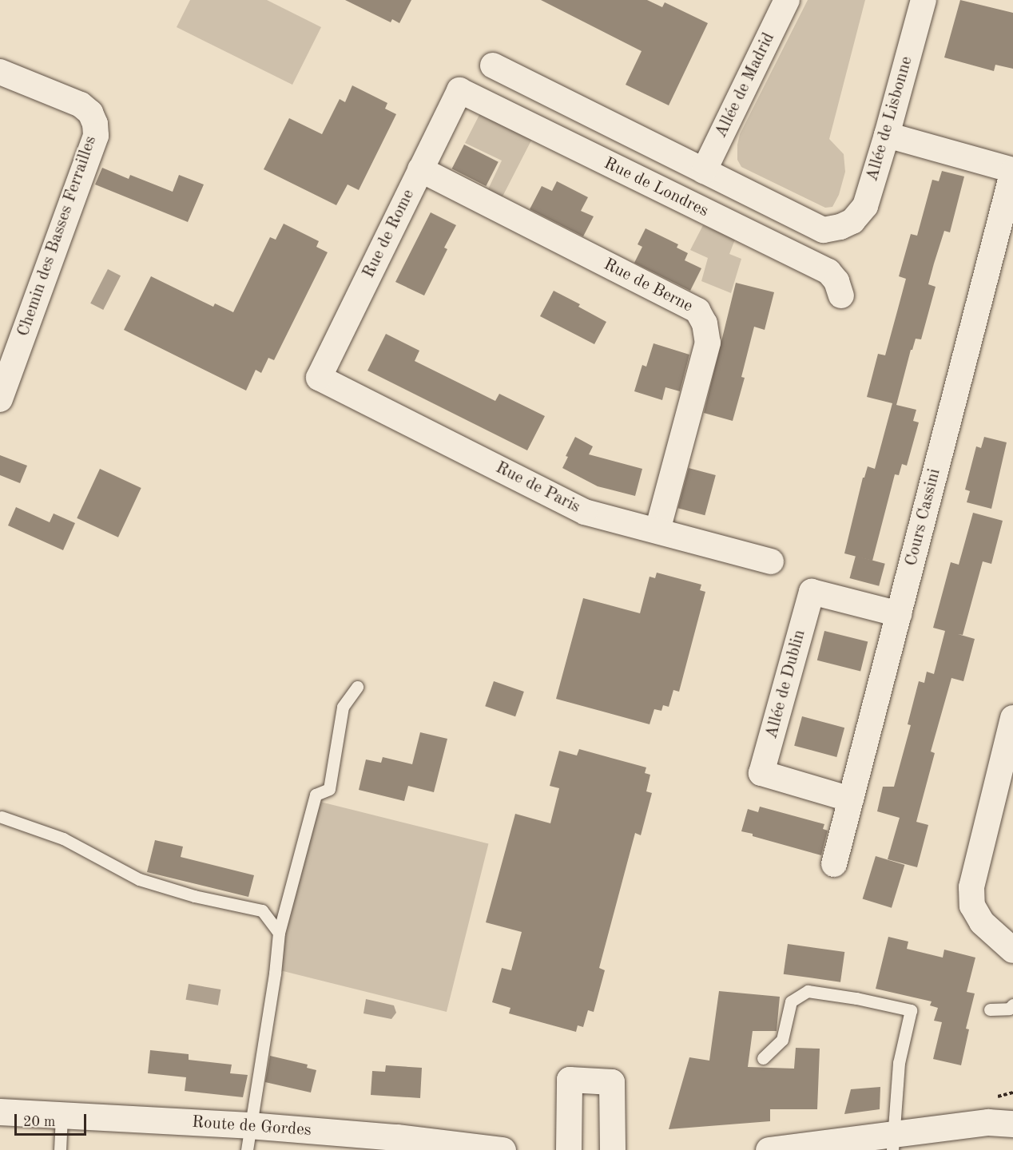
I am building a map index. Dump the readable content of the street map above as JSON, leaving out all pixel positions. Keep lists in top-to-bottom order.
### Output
{
  "streets": {
    "street": [
      "Allée de Madrid",
      "Allée de Lisbonne",
      "Rue de Londres",
      "Rue de Rome",
      "Chemin des Basses Ferrailles",
      "Rue de Berne",
      "Rue de Paris",
      "Cours Cassini",
      "Allée de Dublin",
      "Route de Gordes"
    ]
  },
  "crossings": [
    ["Allée de Madrid", "Allée de Lisbonne"],
    ["Allée de Lisbonne", "Cours Cassini"],
    ["Rue de Londres", "Rue de Rome"],
    ["Rue de Rome", "Rue de Berne"],
    ["Rue de Rome", "Rue de Paris"],
    ["Rue de Berne", "Rue de Paris"],
    ["Cours Cassini", "Allée de Dublin"]
  ],
  "scale_bar": "20 m"
}
